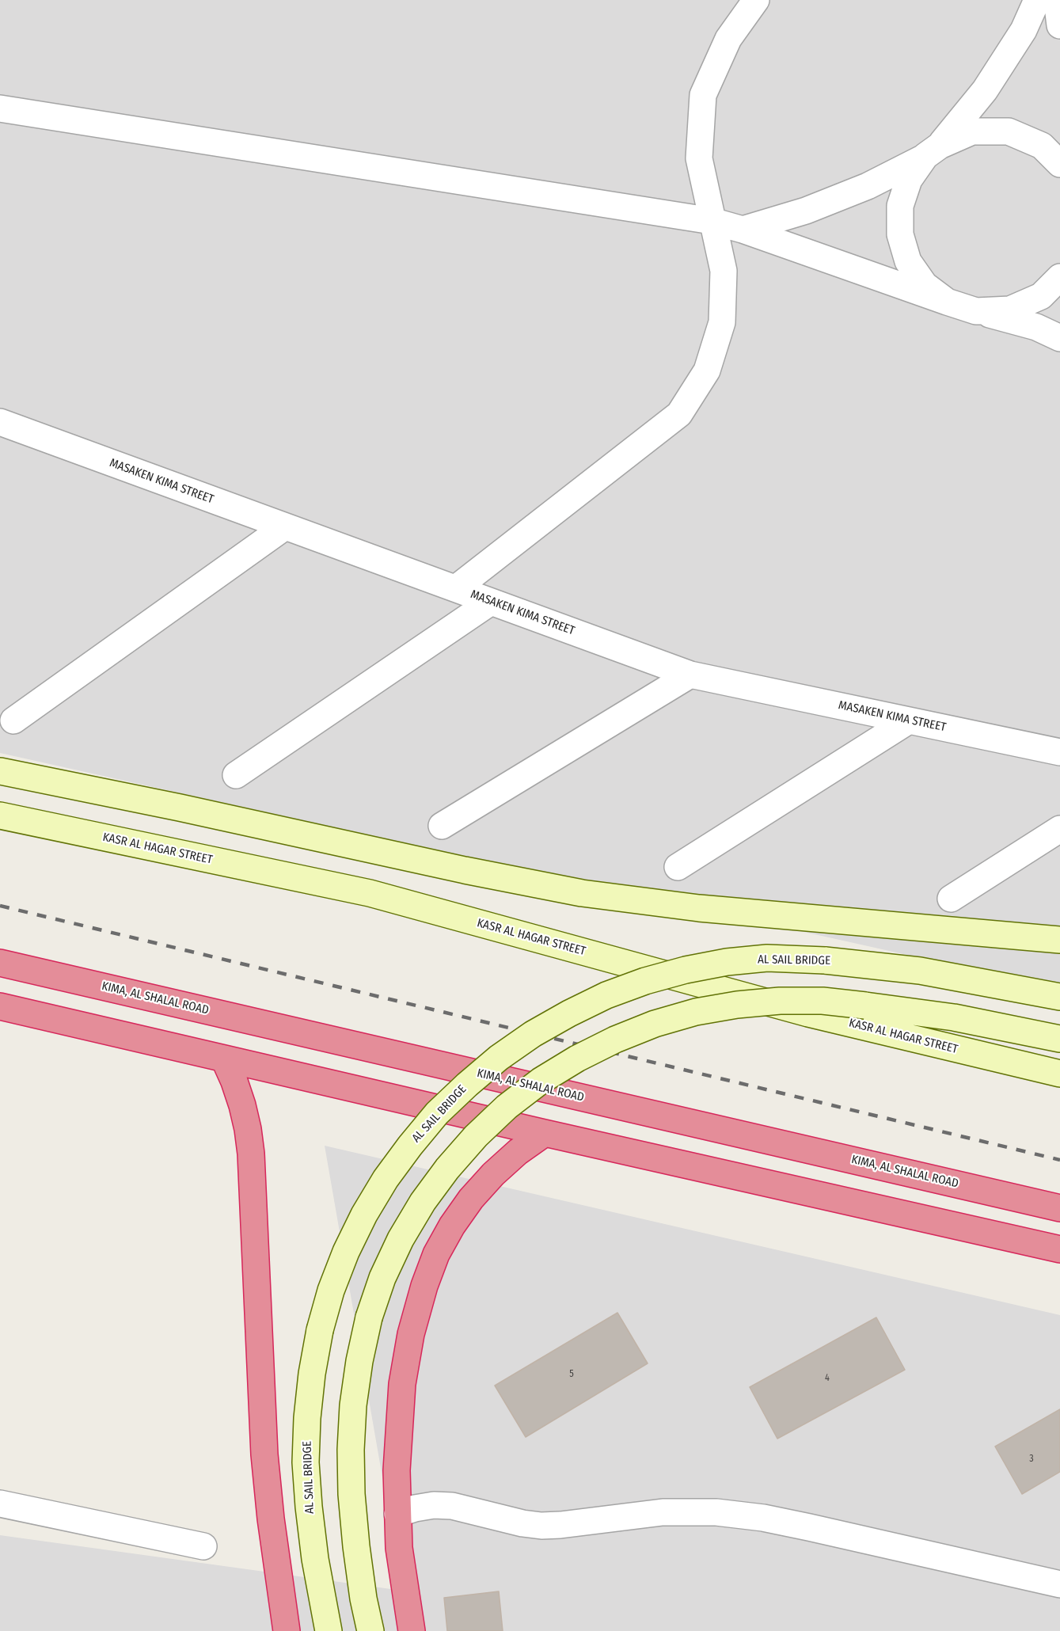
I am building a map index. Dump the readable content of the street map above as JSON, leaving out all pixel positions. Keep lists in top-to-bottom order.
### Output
{
  "streets": {
    "highway": ["KIMA, AL SHALAL ROAD"],
    "street": ["MASAKEN KIMA STREET", "KASR AL HAGAR STREET", "AL SAIL BRIDGE"]
  },
  "house_numbers": ["5", "4", "3"]
}
